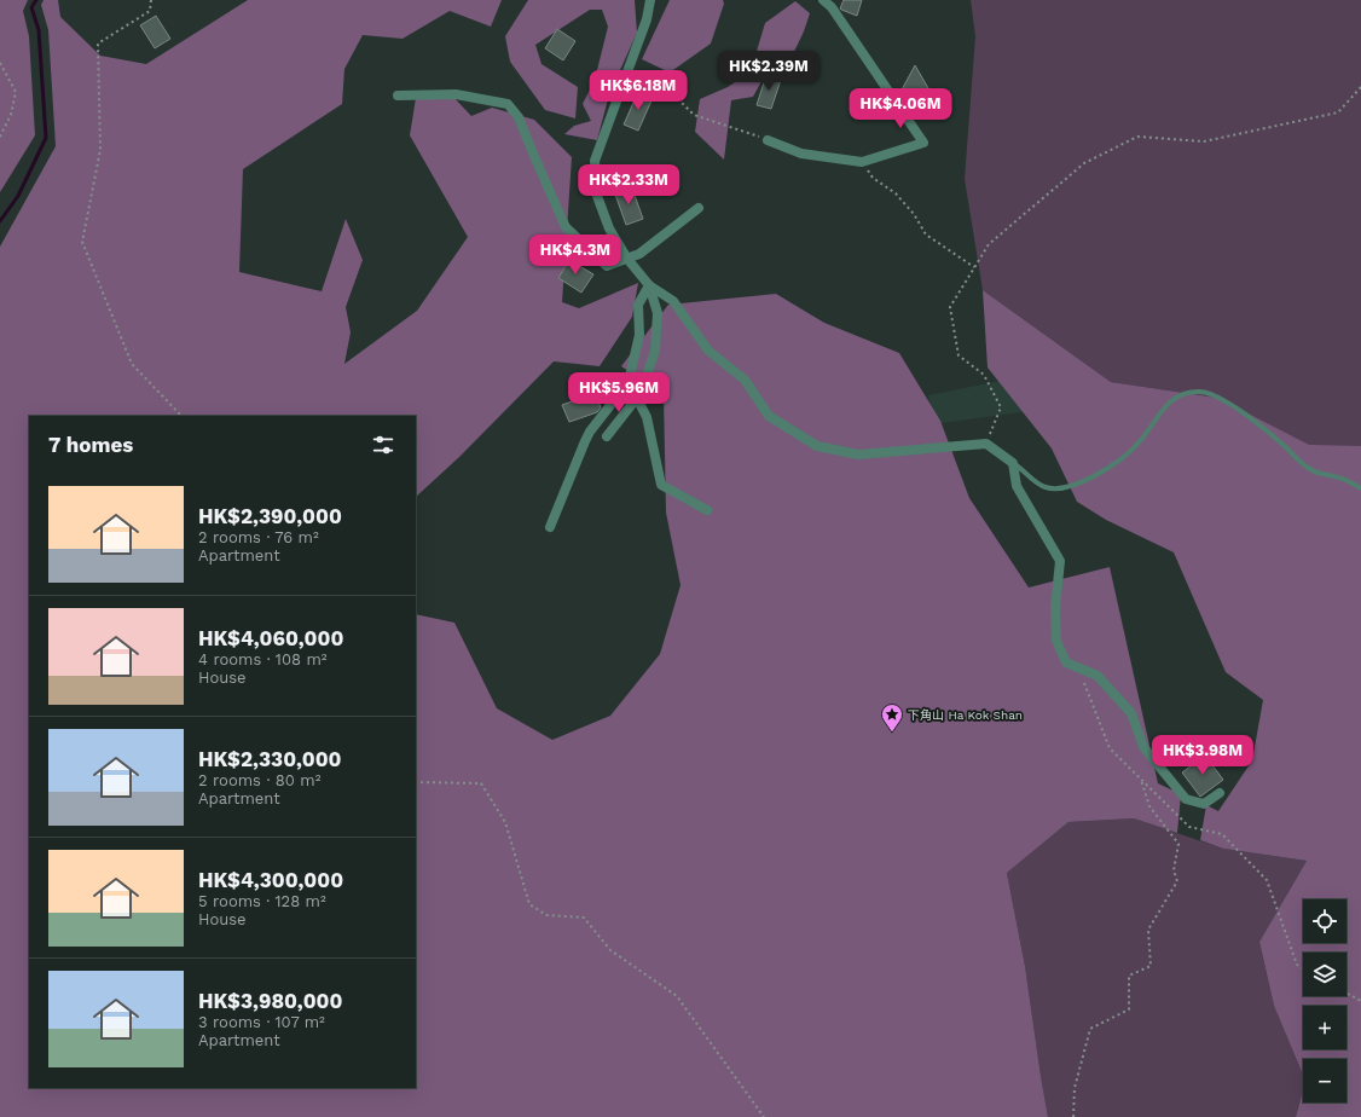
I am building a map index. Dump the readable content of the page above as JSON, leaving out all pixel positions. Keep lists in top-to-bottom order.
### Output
{
  "places": {
    "place": ["下角山 Ha Kok Shan"]
  },
  "page": {
    "price": [
      "HK$2.39M",
      "HK$6.18M",
      "HK$4.06M",
      "HK$2.33M",
      "HK$4.3M",
      "HK$5.96M",
      "HK$3.98M"
    ],
    "heading": "7 homes",
    "list": [
      {
        "name": "HK$2,390,000",
        "note": "2 rooms · 76 m² · Apartment"
      },
      {
        "name": "HK$4,060,000",
        "note": "4 rooms · 108 m² · House"
      },
      {
        "name": "HK$2,330,000",
        "note": "2 rooms · 80 m² · Apartment"
      },
      {
        "name": "HK$4,300,000",
        "note": "5 rooms · 128 m² · House"
      },
      {
        "name": "HK$3,980,000",
        "note": "3 rooms · 107 m² · Apartment"
      }
    ],
    "map_buttons": ["+", "−"]
  }
}
